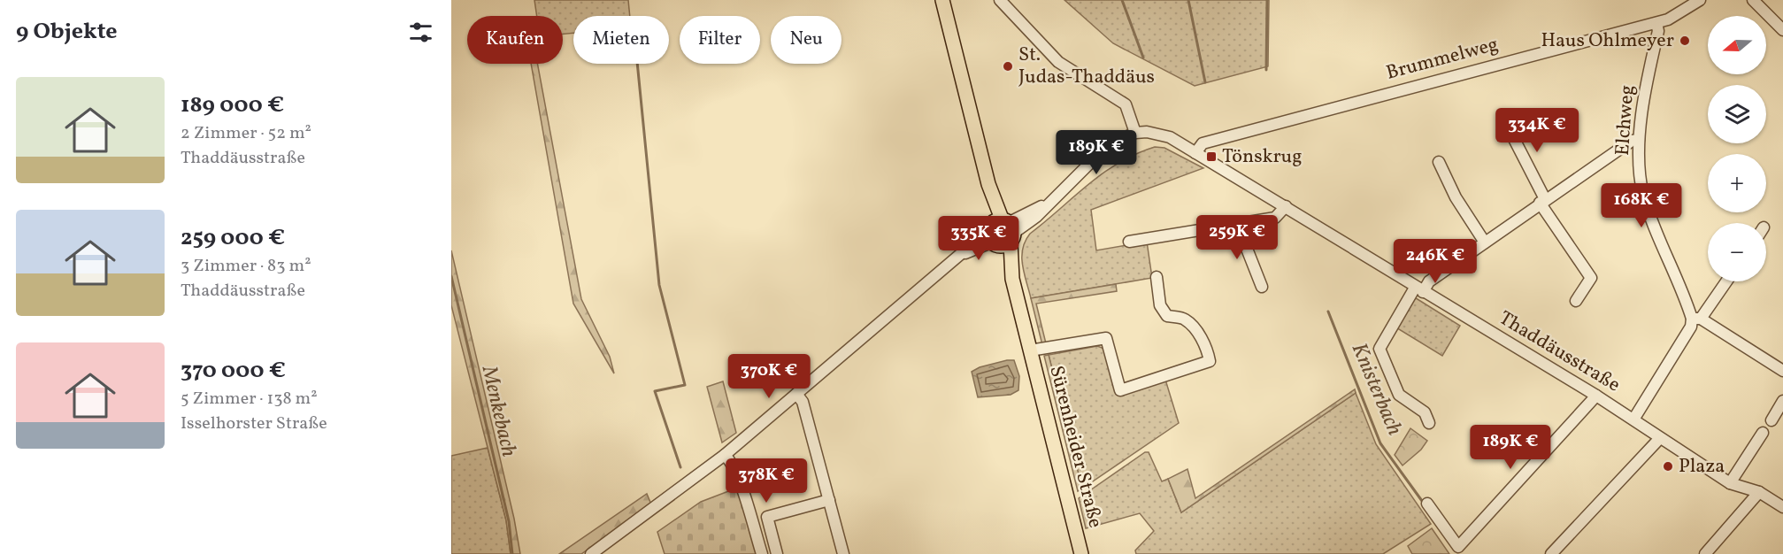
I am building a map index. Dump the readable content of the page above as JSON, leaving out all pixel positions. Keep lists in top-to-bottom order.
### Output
{
  "streets": {
    "main road": ["Sürenheider Straße"],
    "street": ["Brummelweg", "Elchweg", "Thaddäusstraße"]
  },
  "crossings": [
    ["Brummelweg", "Elchweg"],
    ["Brummelweg", "Thaddäusstraße"],
    ["Thaddäusstraße", "Sürenheider Straße"]
  ],
  "water": ["Knisterbach", "Menkebach"],
  "places": {
    "other": ["Haus Ohlmeyer", "St. Judas-Thaddäus", "Plaza"],
    "transit": ["Tönskrug"]
  },
  "north": "left",
  "page": {
    "heading": "9 Objekte",
    "map_buttons": ["+", "−"],
    "chip": [
      "Kaufen",
      "Mieten",
      "Filter",
      "Neu"
    ],
    "list": [
      {
        "name": "189 000 €",
        "note": "2 Zimmer · 52 m² · Thaddäusstraße"
      },
      {
        "name": "259 000 €",
        "note": "3 Zimmer · 83 m² · Thaddäusstraße"
      },
      {
        "name": "370 000 €",
        "note": "5 Zimmer · 138 m² · Isselhorster Straße"
      }
    ],
    "price": [
      "334K €",
      "189K €",
      "168K €",
      "259K €",
      "335K €",
      "246K €",
      "370K €",
      "189K €",
      "378K €"
    ]
  }
}
